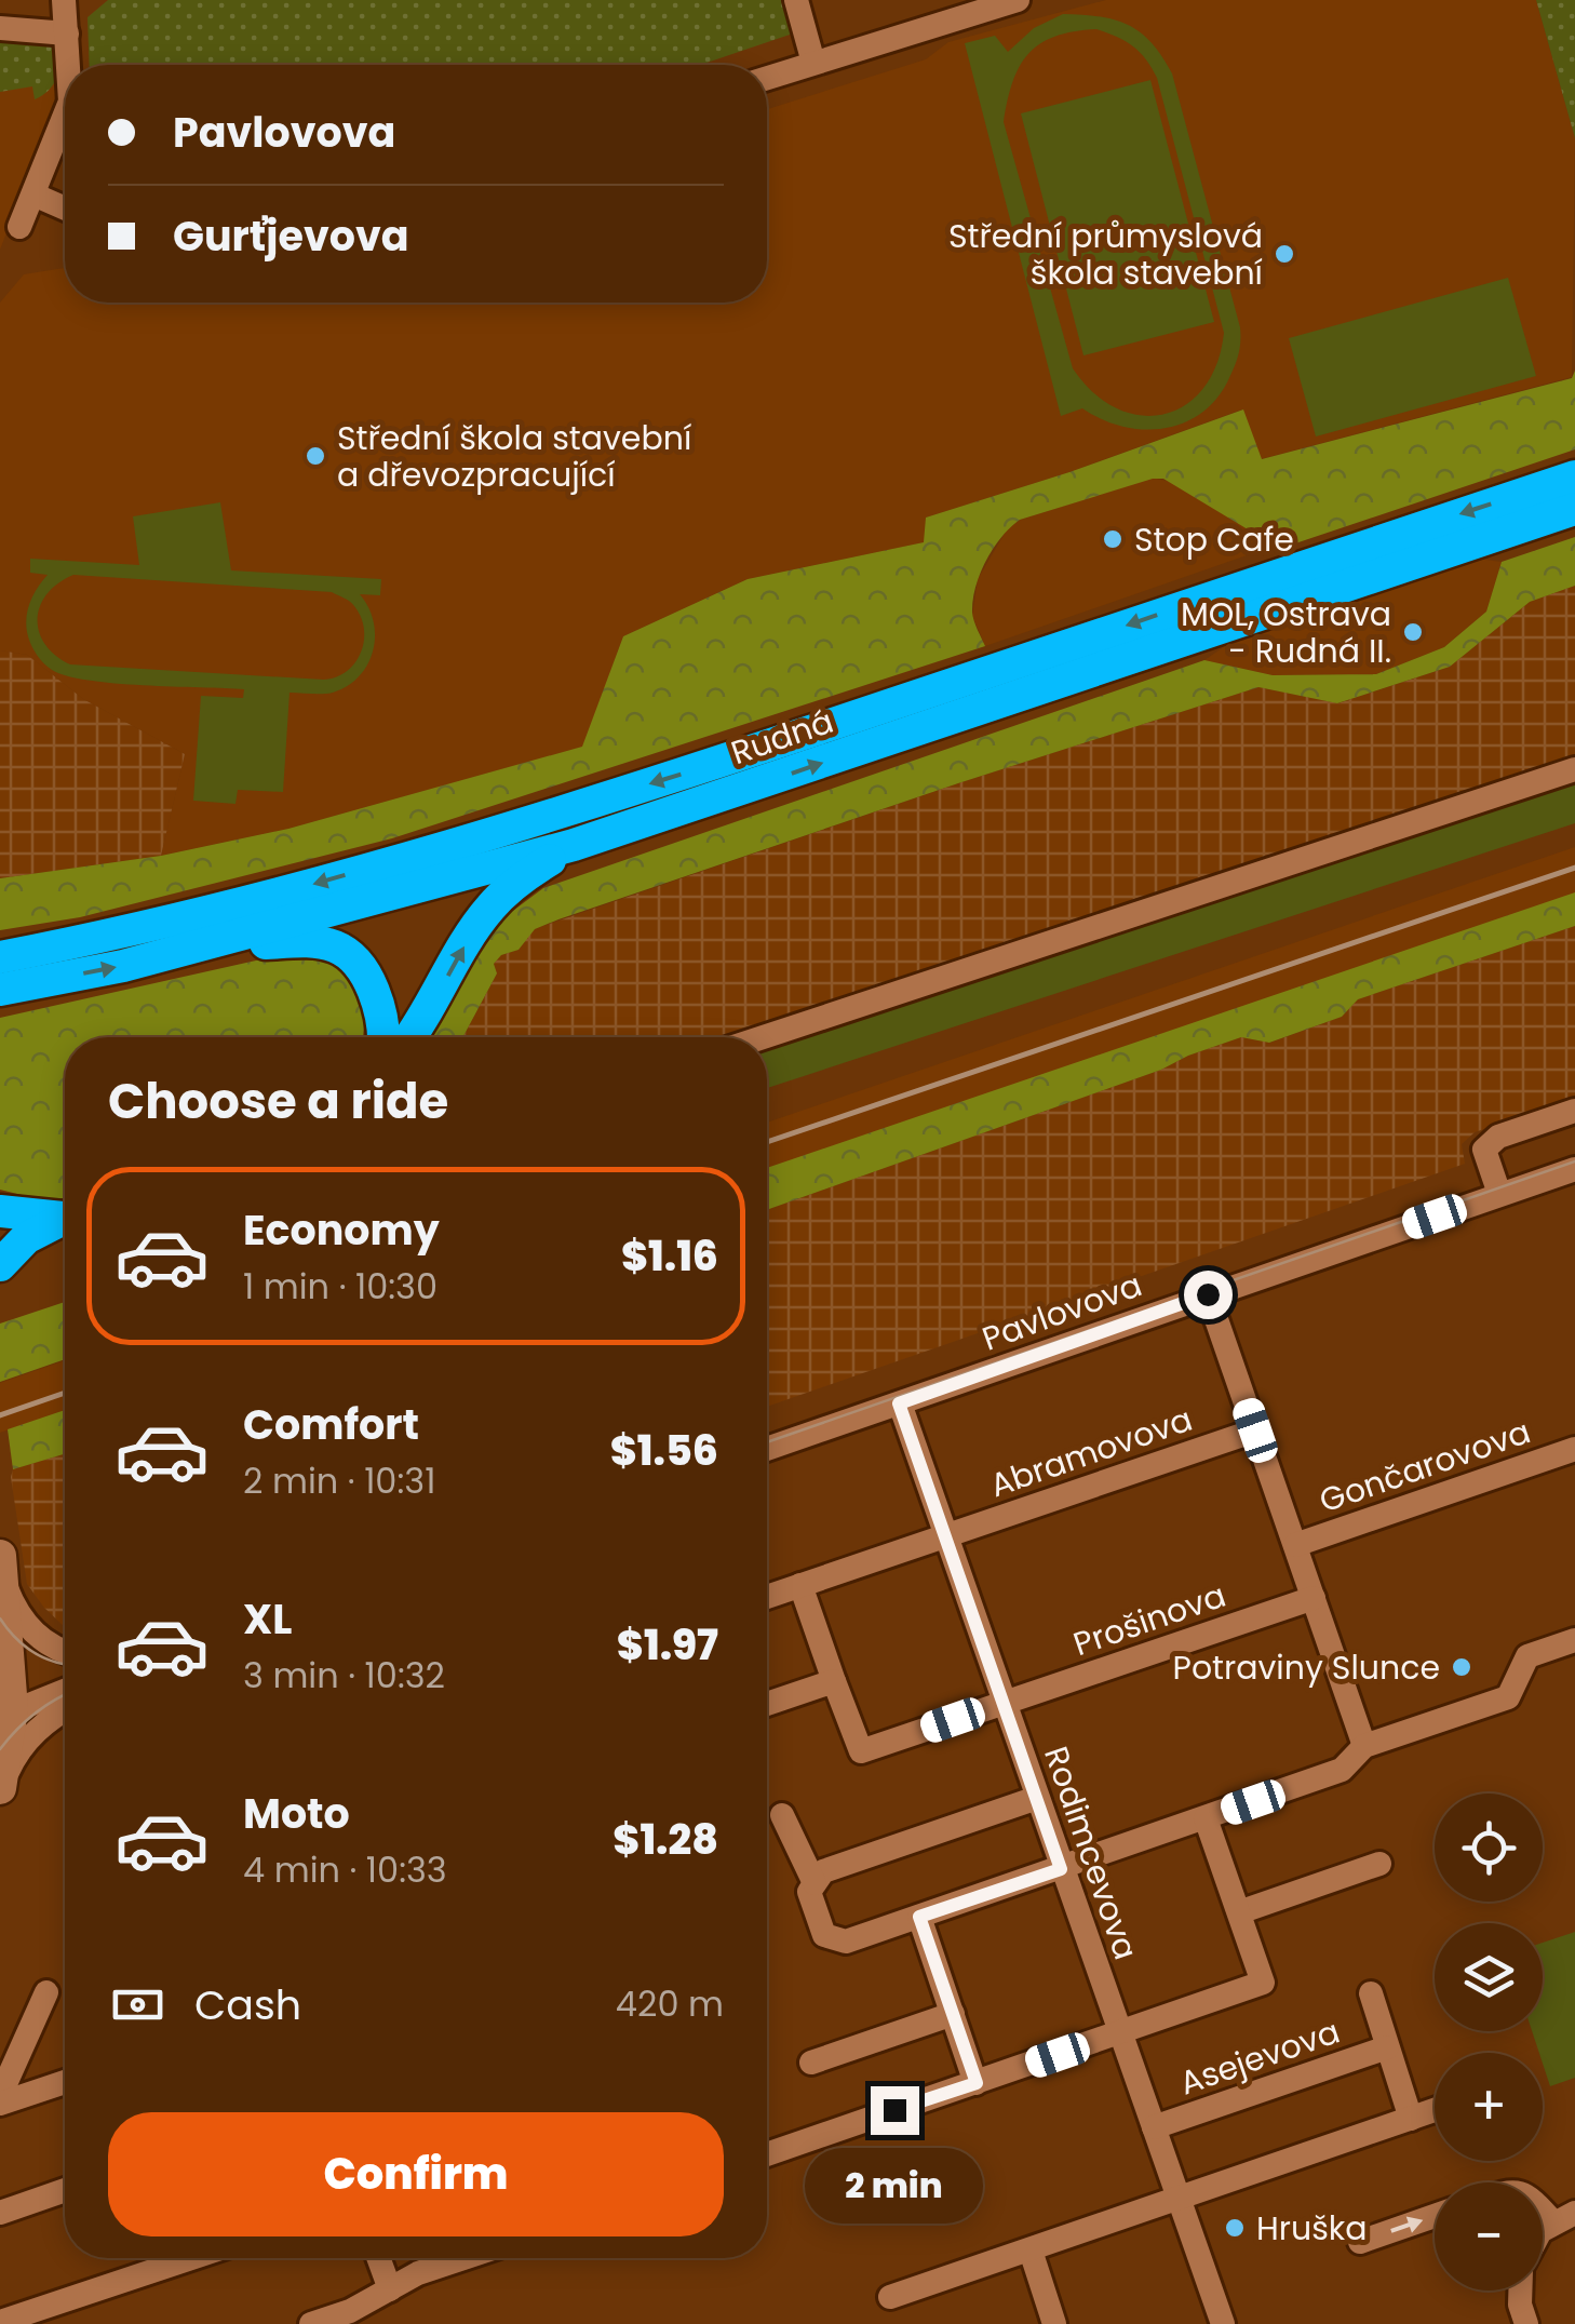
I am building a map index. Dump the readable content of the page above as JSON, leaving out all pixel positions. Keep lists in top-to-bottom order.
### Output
{
  "streets": {
    "highway": ["Rudná"],
    "street": [
      "Pavlovova",
      "Abramovova",
      "Gončarovova",
      "Prošinova",
      "Rodimcevova",
      "Asejevova"
    ]
  },
  "crossings": [
    ["Pavlovova", "Rodimcevova"],
    ["Abramovova", "Rodimcevova"],
    ["Prošinova", "Rodimcevova"],
    ["Rodimcevova", "Asejevova"]
  ],
  "places": [
    "Střední průmyslová škola stavební",
    "Střední škola stavební a dřevozpracující",
    "Stop Cafe",
    "MOL, Ostrava - Rudná II.",
    "Potraviny Slunce",
    "Hruška"
  ],
  "page": {
    "banner": ["Pavlovova", "Gurťjevova"],
    "heading": "Choose a ride",
    "list": [
      {
        "name": "Economy",
        "note": "1 min · 10:30",
        "value": "$1.16"
      },
      {
        "name": "Comfort",
        "note": "2 min · 10:31",
        "value": "$1.56"
      },
      {
        "name": "XL",
        "note": "3 min · 10:32",
        "value": "$1.97"
      },
      {
        "name": "Moto",
        "note": "4 min · 10:33",
        "value": "$1.28"
      }
    ],
    "map_buttons": ["+", "−"],
    "pay": ["Cash", "420 m"],
    "buttons": "Confirm",
    "bubble": "2 min"
  }
}
